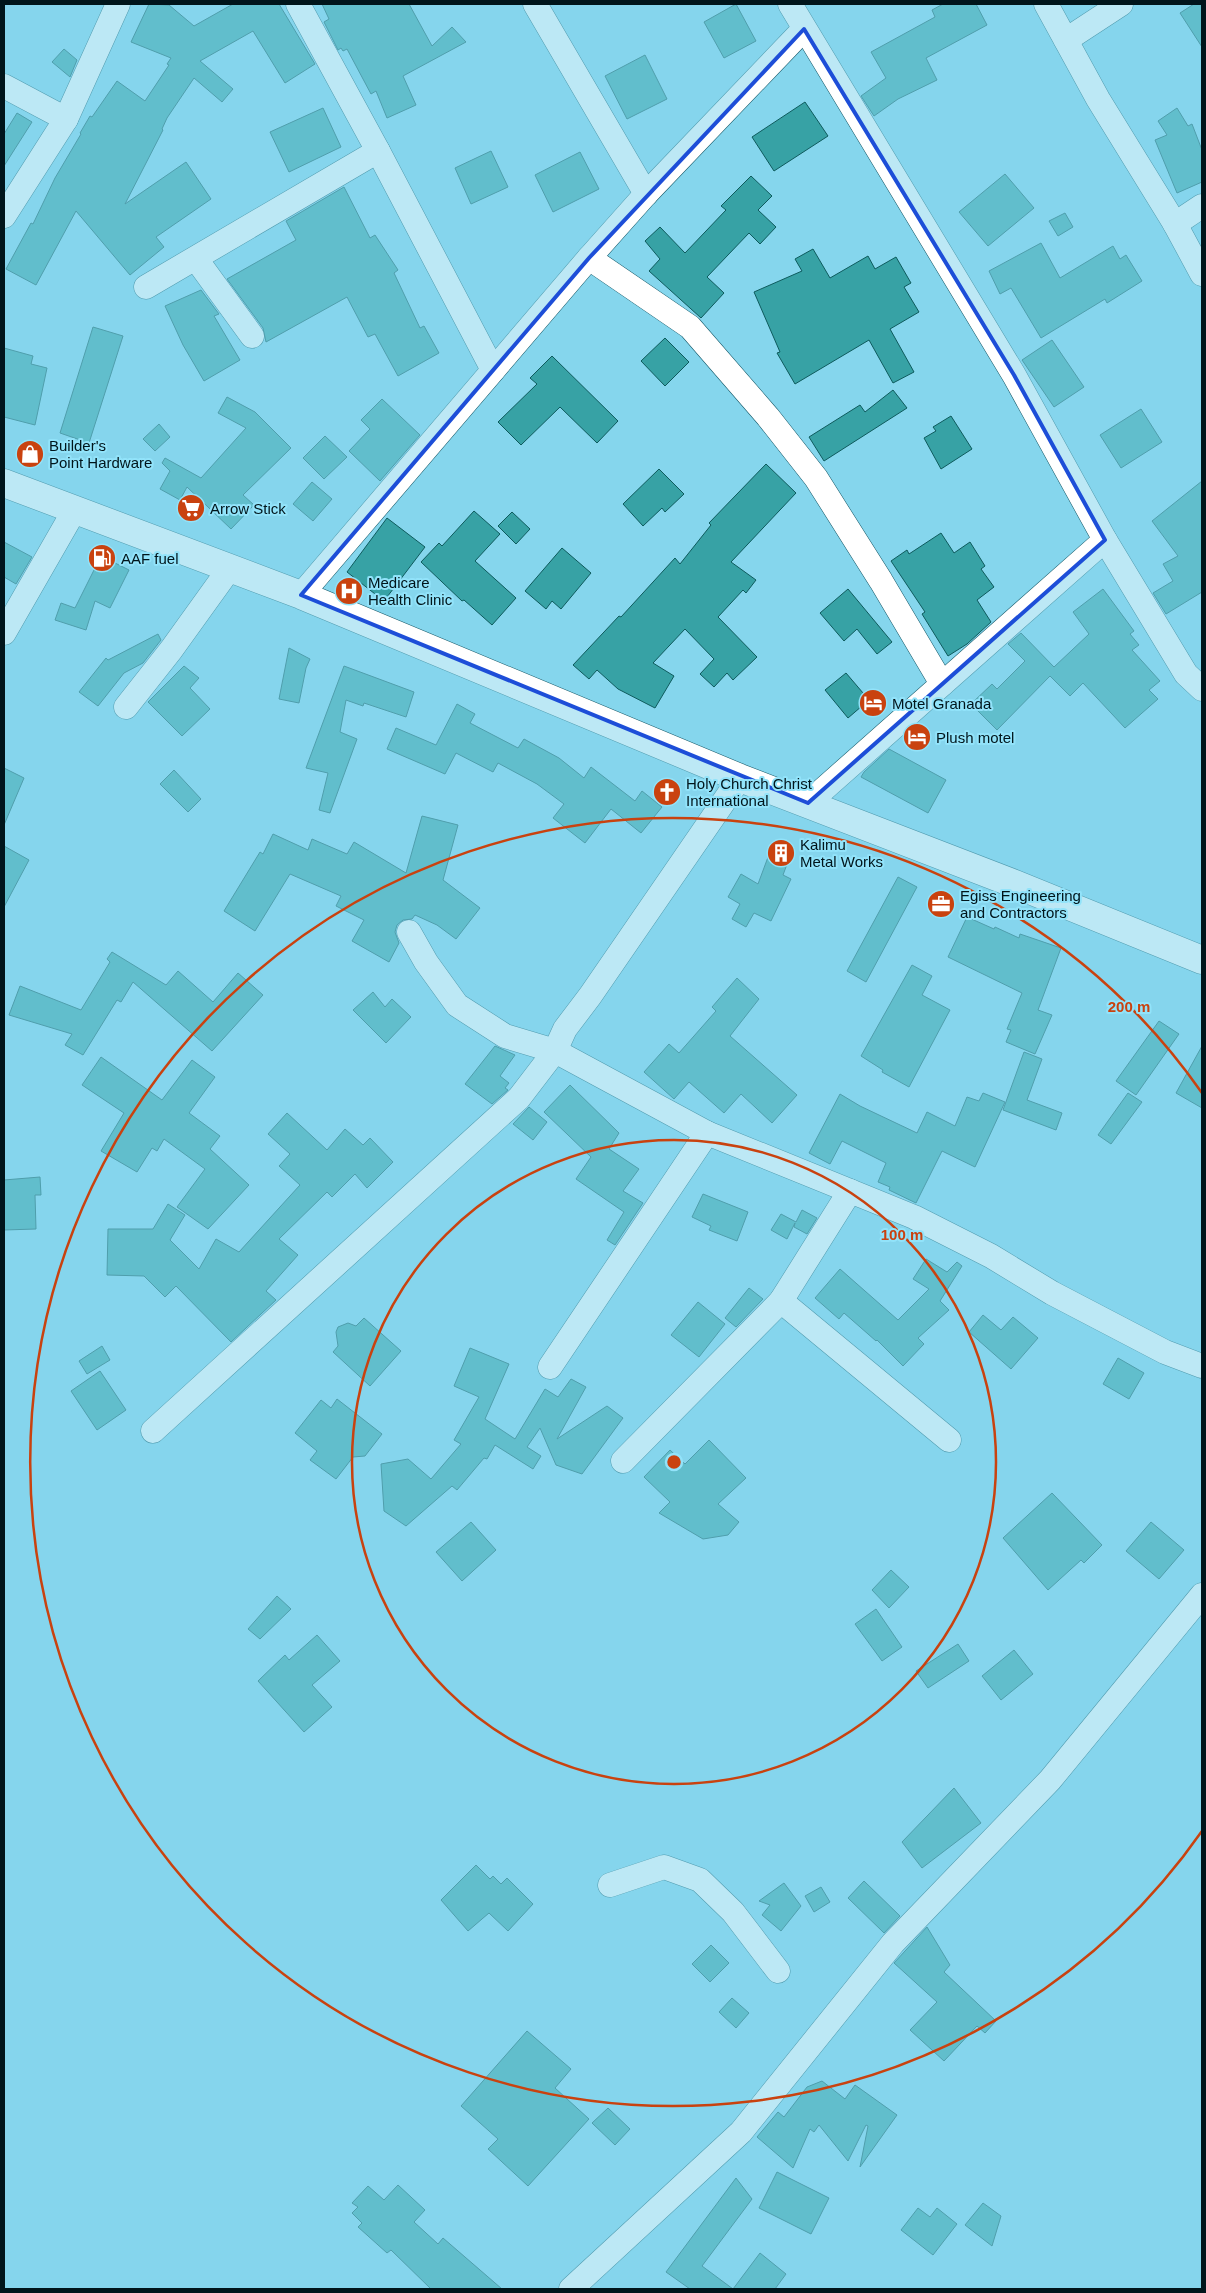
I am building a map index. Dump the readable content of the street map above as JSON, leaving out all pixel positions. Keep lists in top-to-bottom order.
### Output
{
  "places": {
    "shop": ["Builder's Point Hardware"],
    "supermarket": ["Arrow Stick"],
    "fuel station": ["AAF fuel"],
    "hospital": ["Medicare Health Clinic"],
    "hotel": ["Motel Granada", "Plush motel"],
    "church": ["Holy Church Christ International"],
    "building": ["Kalimu Metal Works"],
    "office": ["Egiss Engineering and Contractors"]
  },
  "rings": ["200 m", "100 m"]
}
